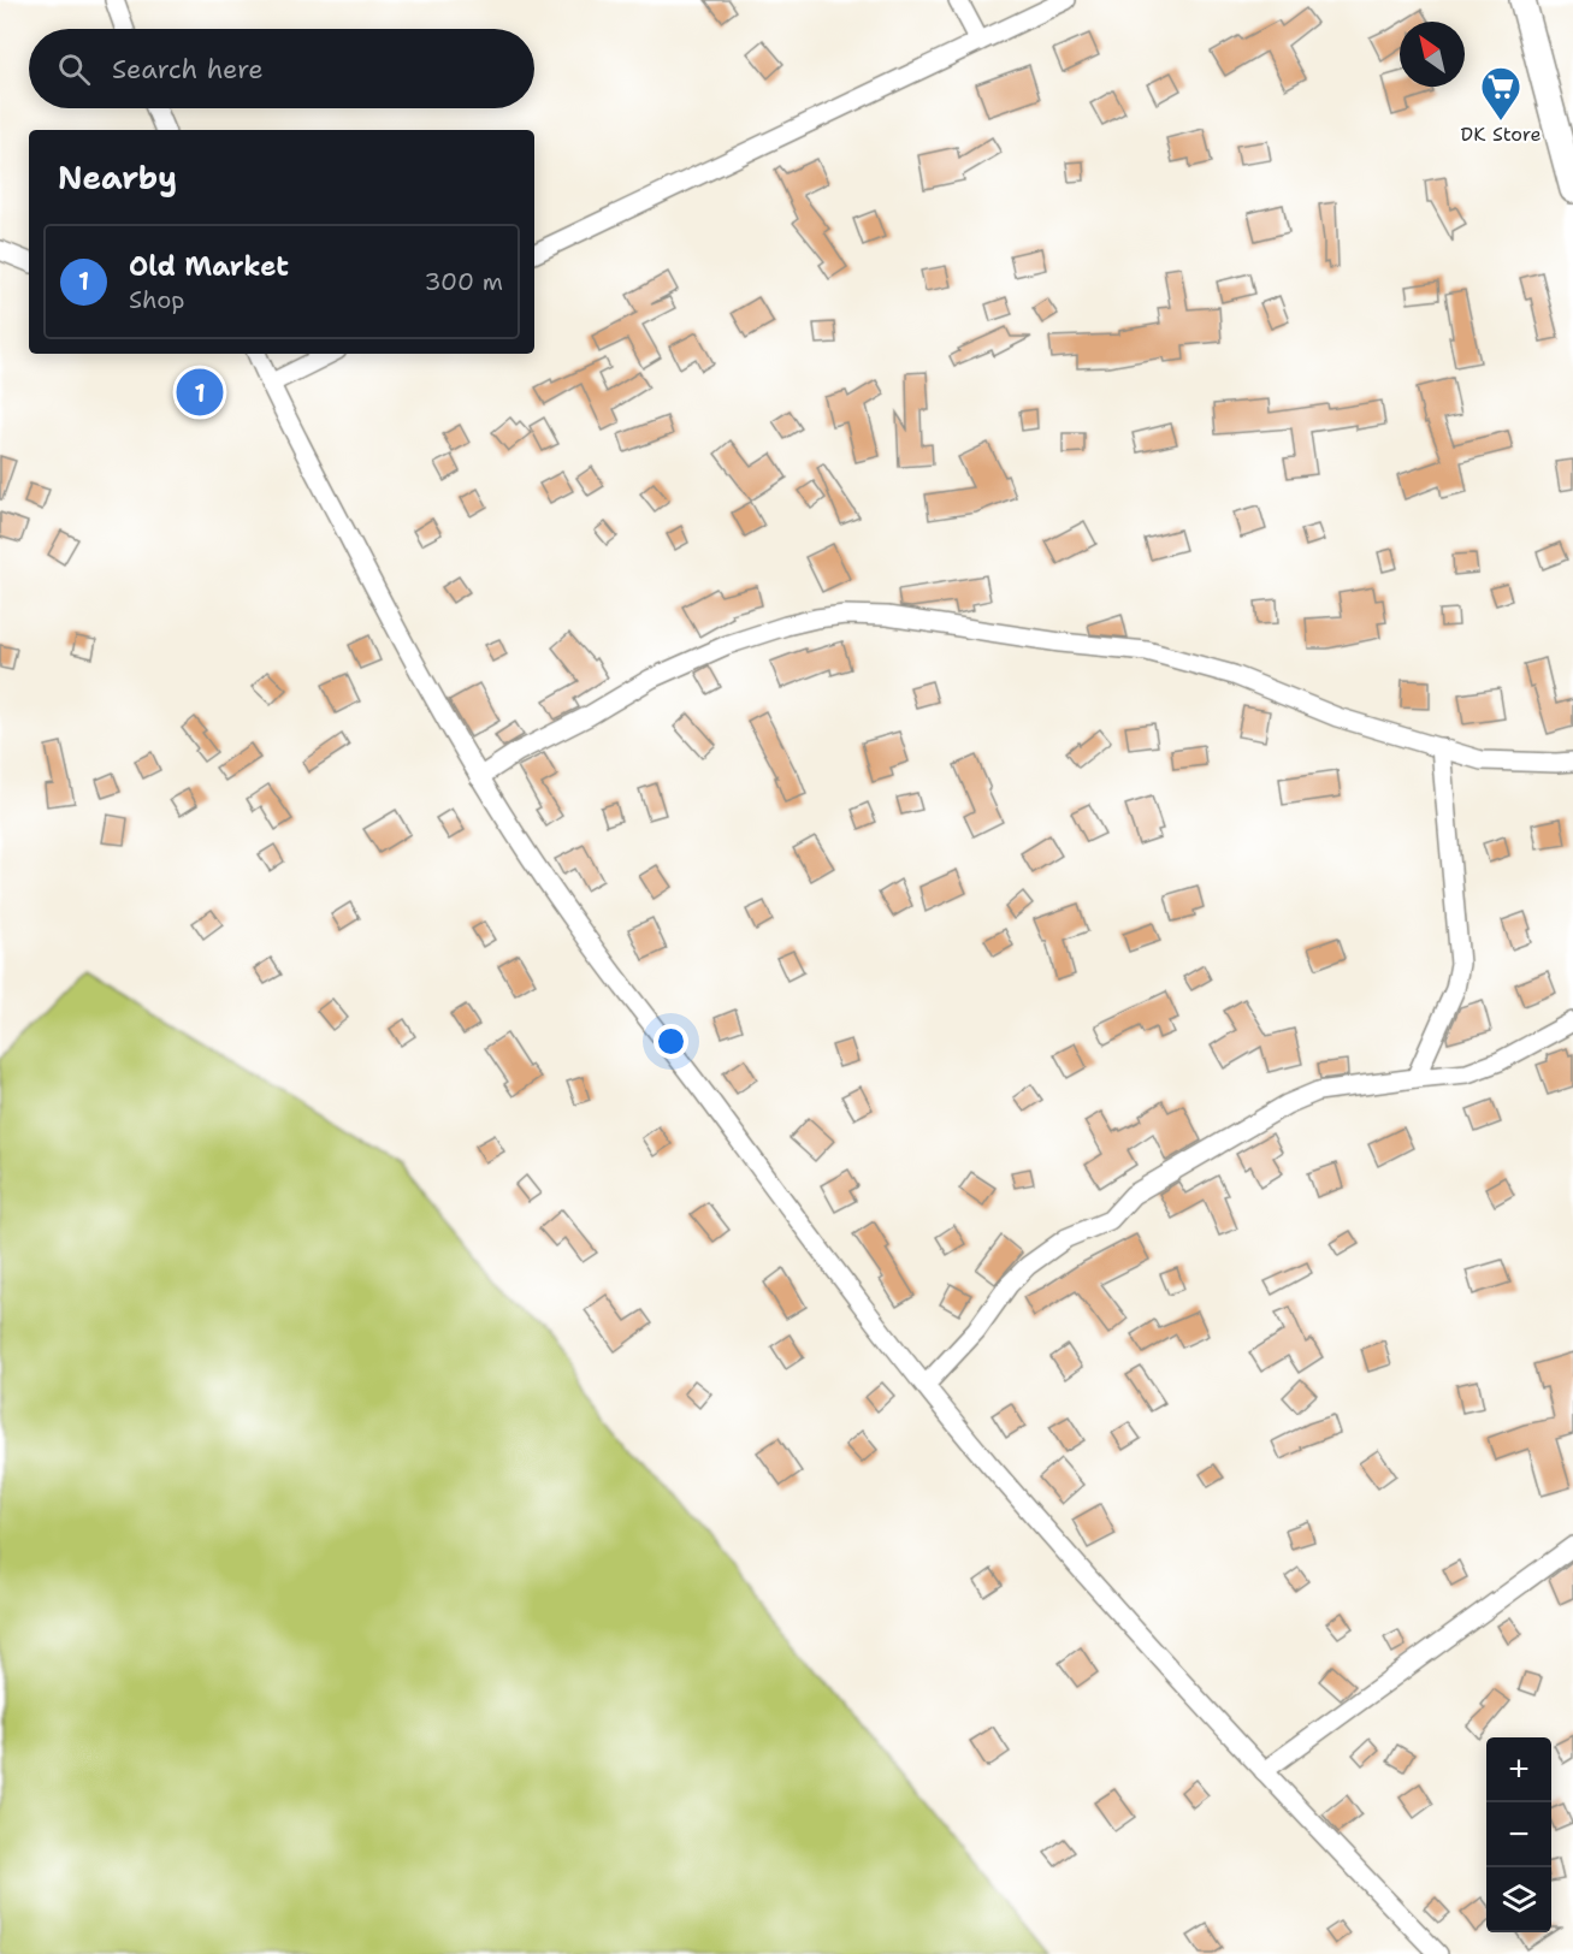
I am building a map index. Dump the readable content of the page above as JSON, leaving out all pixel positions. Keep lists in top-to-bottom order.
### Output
{
  "places": {
    "supermarket": ["DK Store"]
  },
  "north": "top left",
  "page": {
    "search": "Search here",
    "heading": "Nearby",
    "list": [
      {
        "mark": "1",
        "name": "Old Market",
        "note": "Shop",
        "value": "300 m"
      }
    ],
    "pins": "1",
    "map_buttons": ["+", "−"]
  }
}
